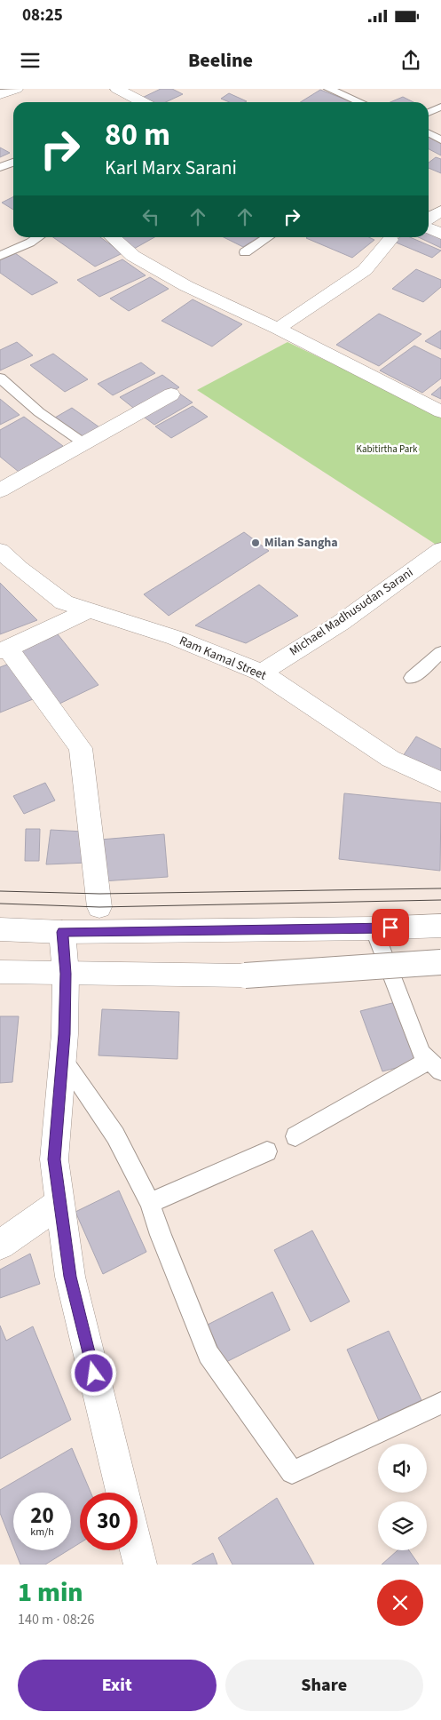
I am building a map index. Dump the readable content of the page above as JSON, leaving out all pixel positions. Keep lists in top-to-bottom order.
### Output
{
  "streets": {
    "street": ["Michael Madhusudan Sarani", "Ram Kamal Street"]
  },
  "crossings": [
    ["Michael Madhusudan Sarani", "Ram Kamal Street"]
  ],
  "parks": ["Kabitirtha Park"],
  "places": ["Milan Sangha"],
  "page": {
    "status": "08:25",
    "header": "Beeline",
    "turn": ["80 m", "Karl Marx Sarani"],
    "speed": "20 km/h",
    "limit": "30",
    "heading": ["1 min", "140 m · 08:26"],
    "buttons": ["Exit", "Share"]
  }
}
